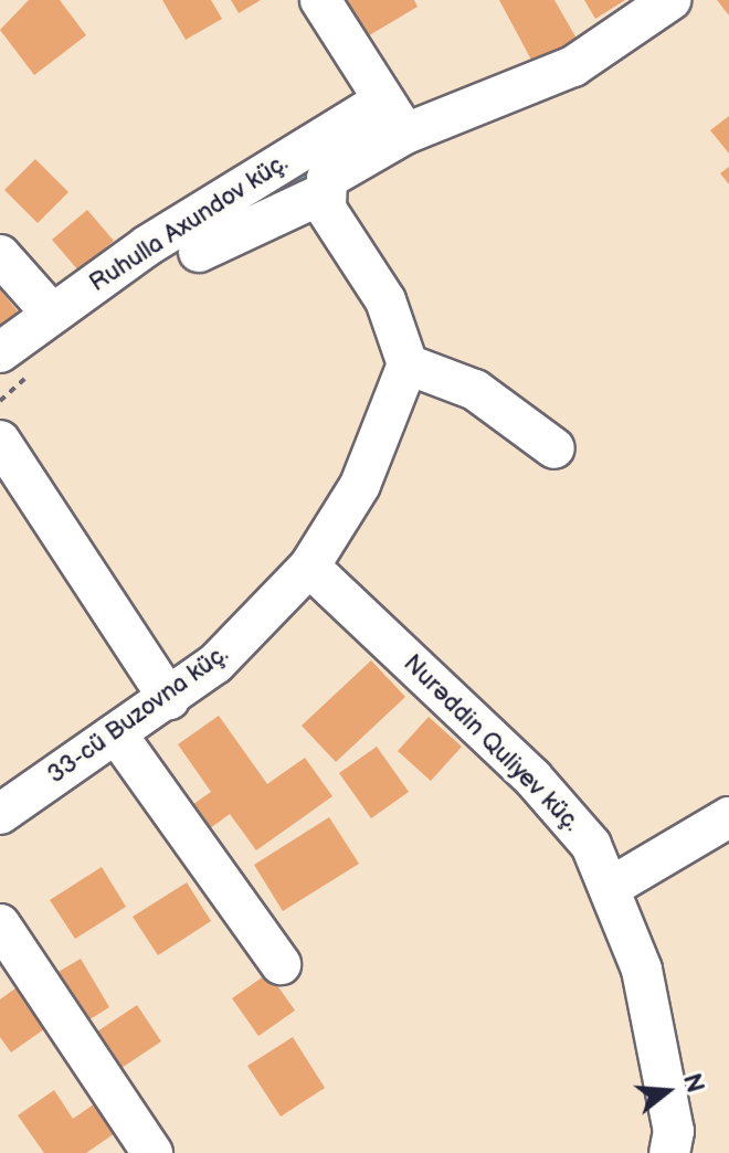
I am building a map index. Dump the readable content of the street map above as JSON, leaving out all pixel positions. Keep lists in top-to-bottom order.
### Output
{
  "streets": {
    "street": ["Ruhulla Axundov küç.", "33-cü Buzovna küç.", "Nurəddin Quliyev küç."]
  },
  "crossings": [
    ["33-cü Buzovna küç.", "Nurəddin Quliyev küç."]
  ],
  "north": "right"
}
